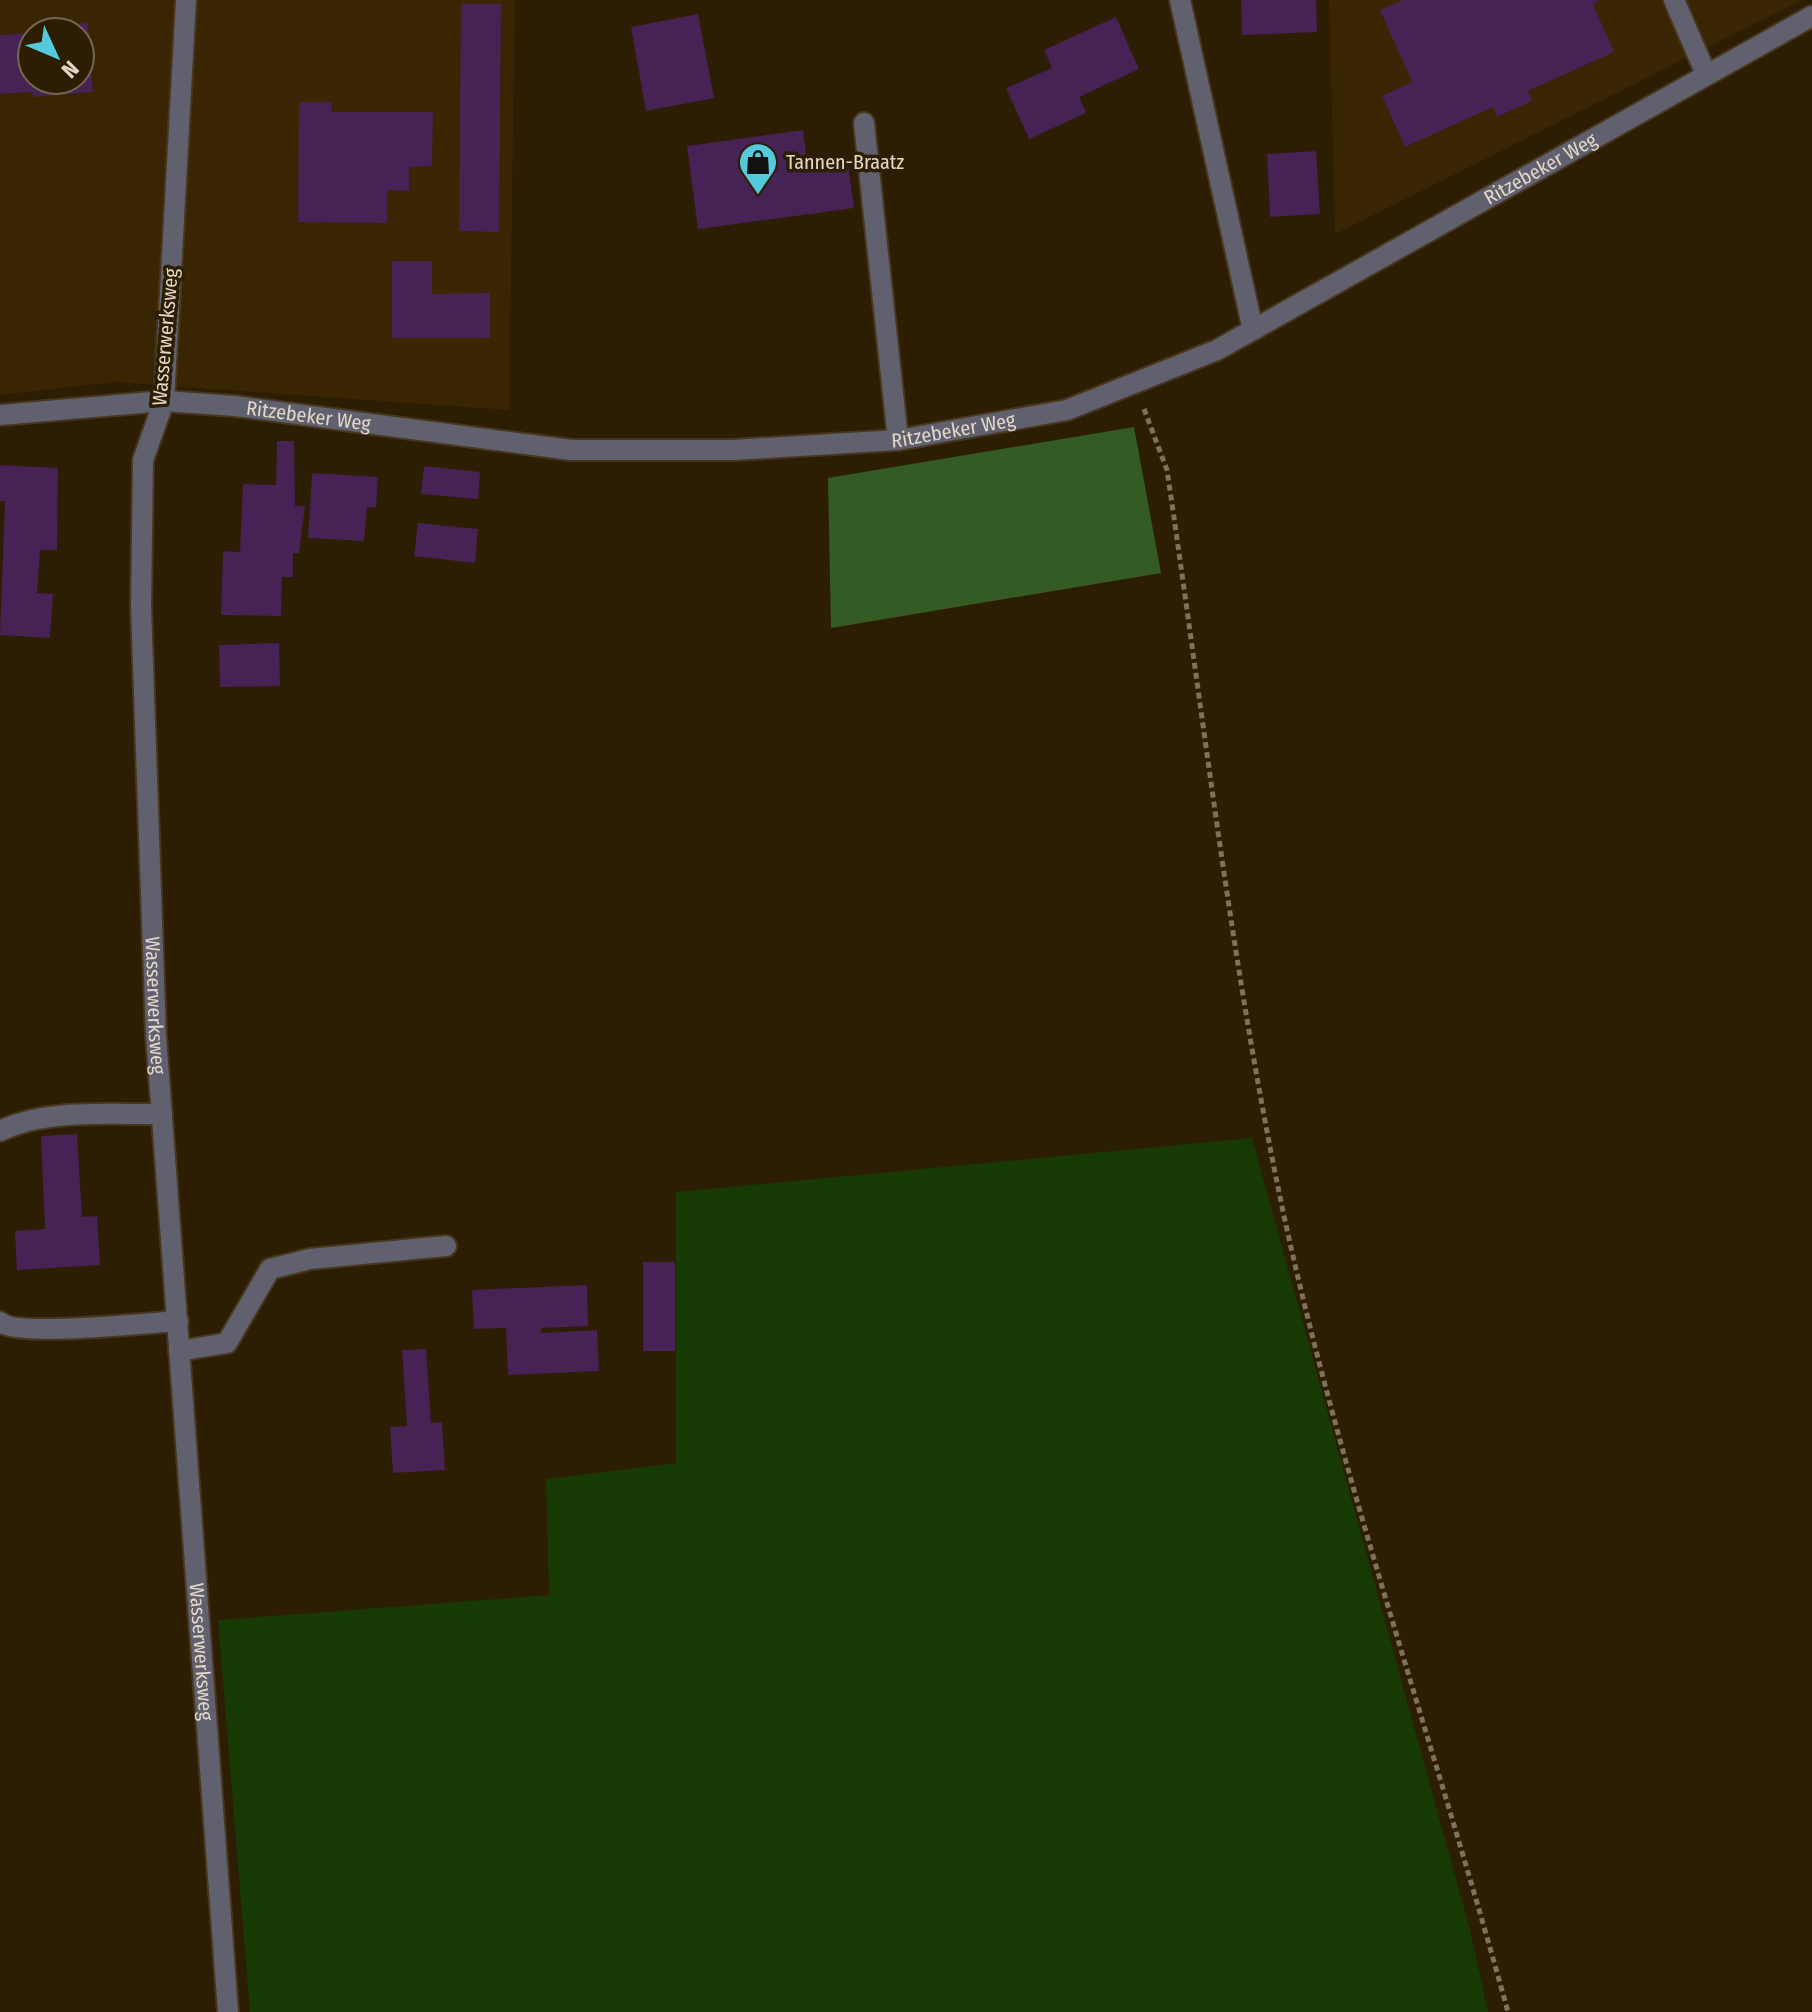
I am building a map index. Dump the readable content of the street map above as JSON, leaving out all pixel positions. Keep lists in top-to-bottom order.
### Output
{
  "streets": {
    "street": ["Ritzebeker Weg", "Wasserwerksweg"]
  },
  "crossings": [
    ["Ritzebeker Weg", "Wasserwerksweg"]
  ],
  "places": {
    "shop": ["Tannen-Braatz"]
  },
  "north": "bottom right"
}
